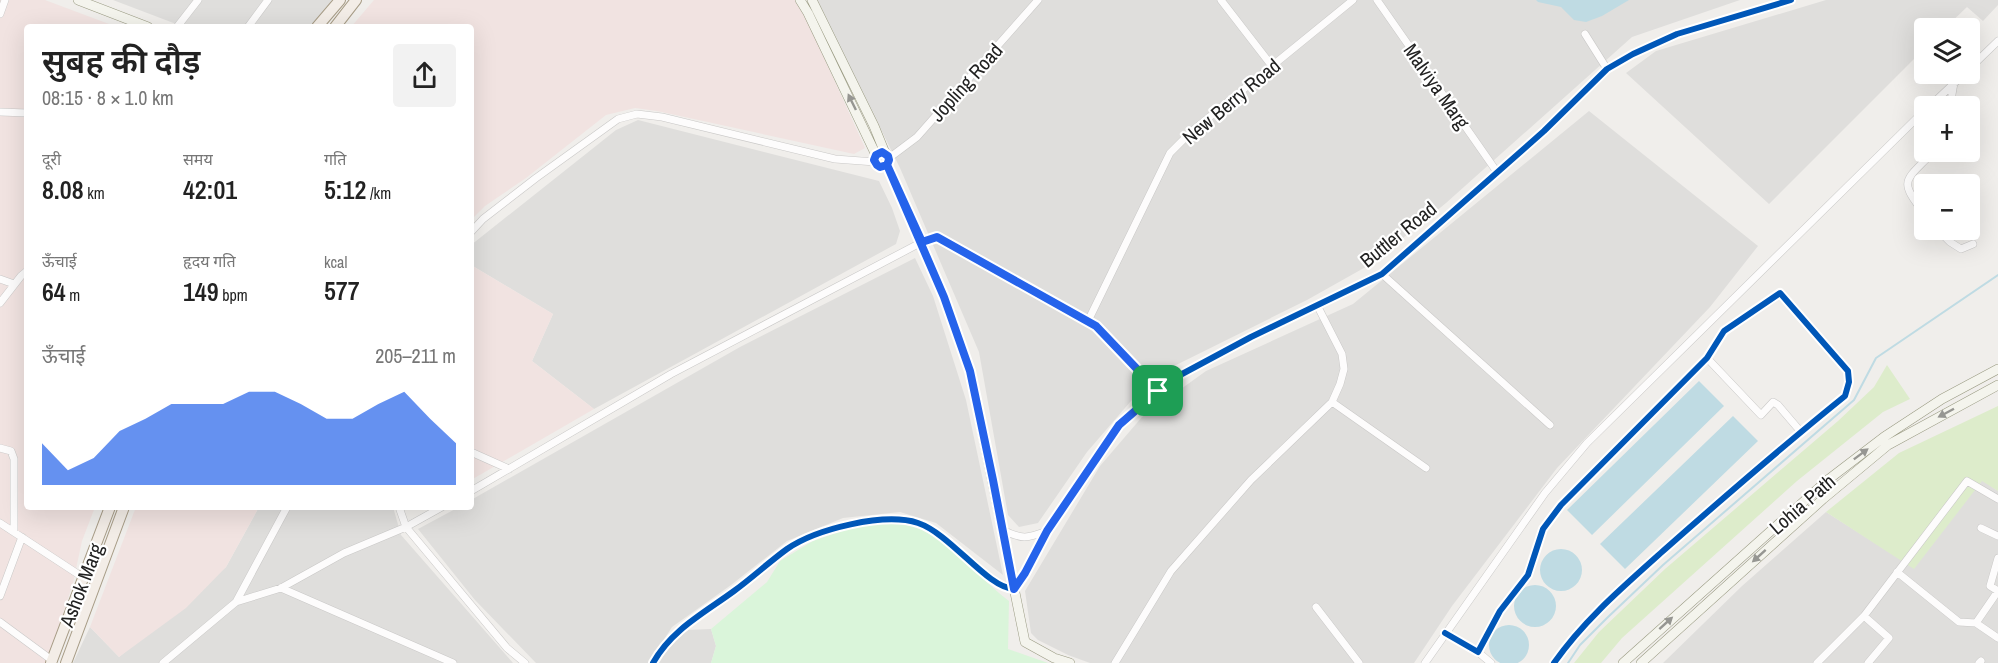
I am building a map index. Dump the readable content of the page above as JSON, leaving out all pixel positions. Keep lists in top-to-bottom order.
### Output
{
  "streets": {
    "main road": ["Lohia Path", "Ashok Marg"],
    "street": [
      "Jopling Road",
      "Malviya Marg",
      "New Berry Road",
      "Buttler Road"
    ]
  },
  "crossings": [
    ["Malviya Marg", "Buttler Road"]
  ],
  "page": {
    "map_buttons": ["+", "−"],
    "heading": ["सुबह की दौड़", "08:15 · 8 × 1.0 km"],
    "stats": [
      ["दूरी", "8.08 km"],
      ["समय", "42:01"],
      ["गति", "5:12 /km"],
      ["ऊँचाई", "64 m"],
      ["हृदय गति", "149 bpm"],
      ["kcal", "577"]
    ],
    "chart": ["ऊँचाई", "205–211 m"]
  }
}
